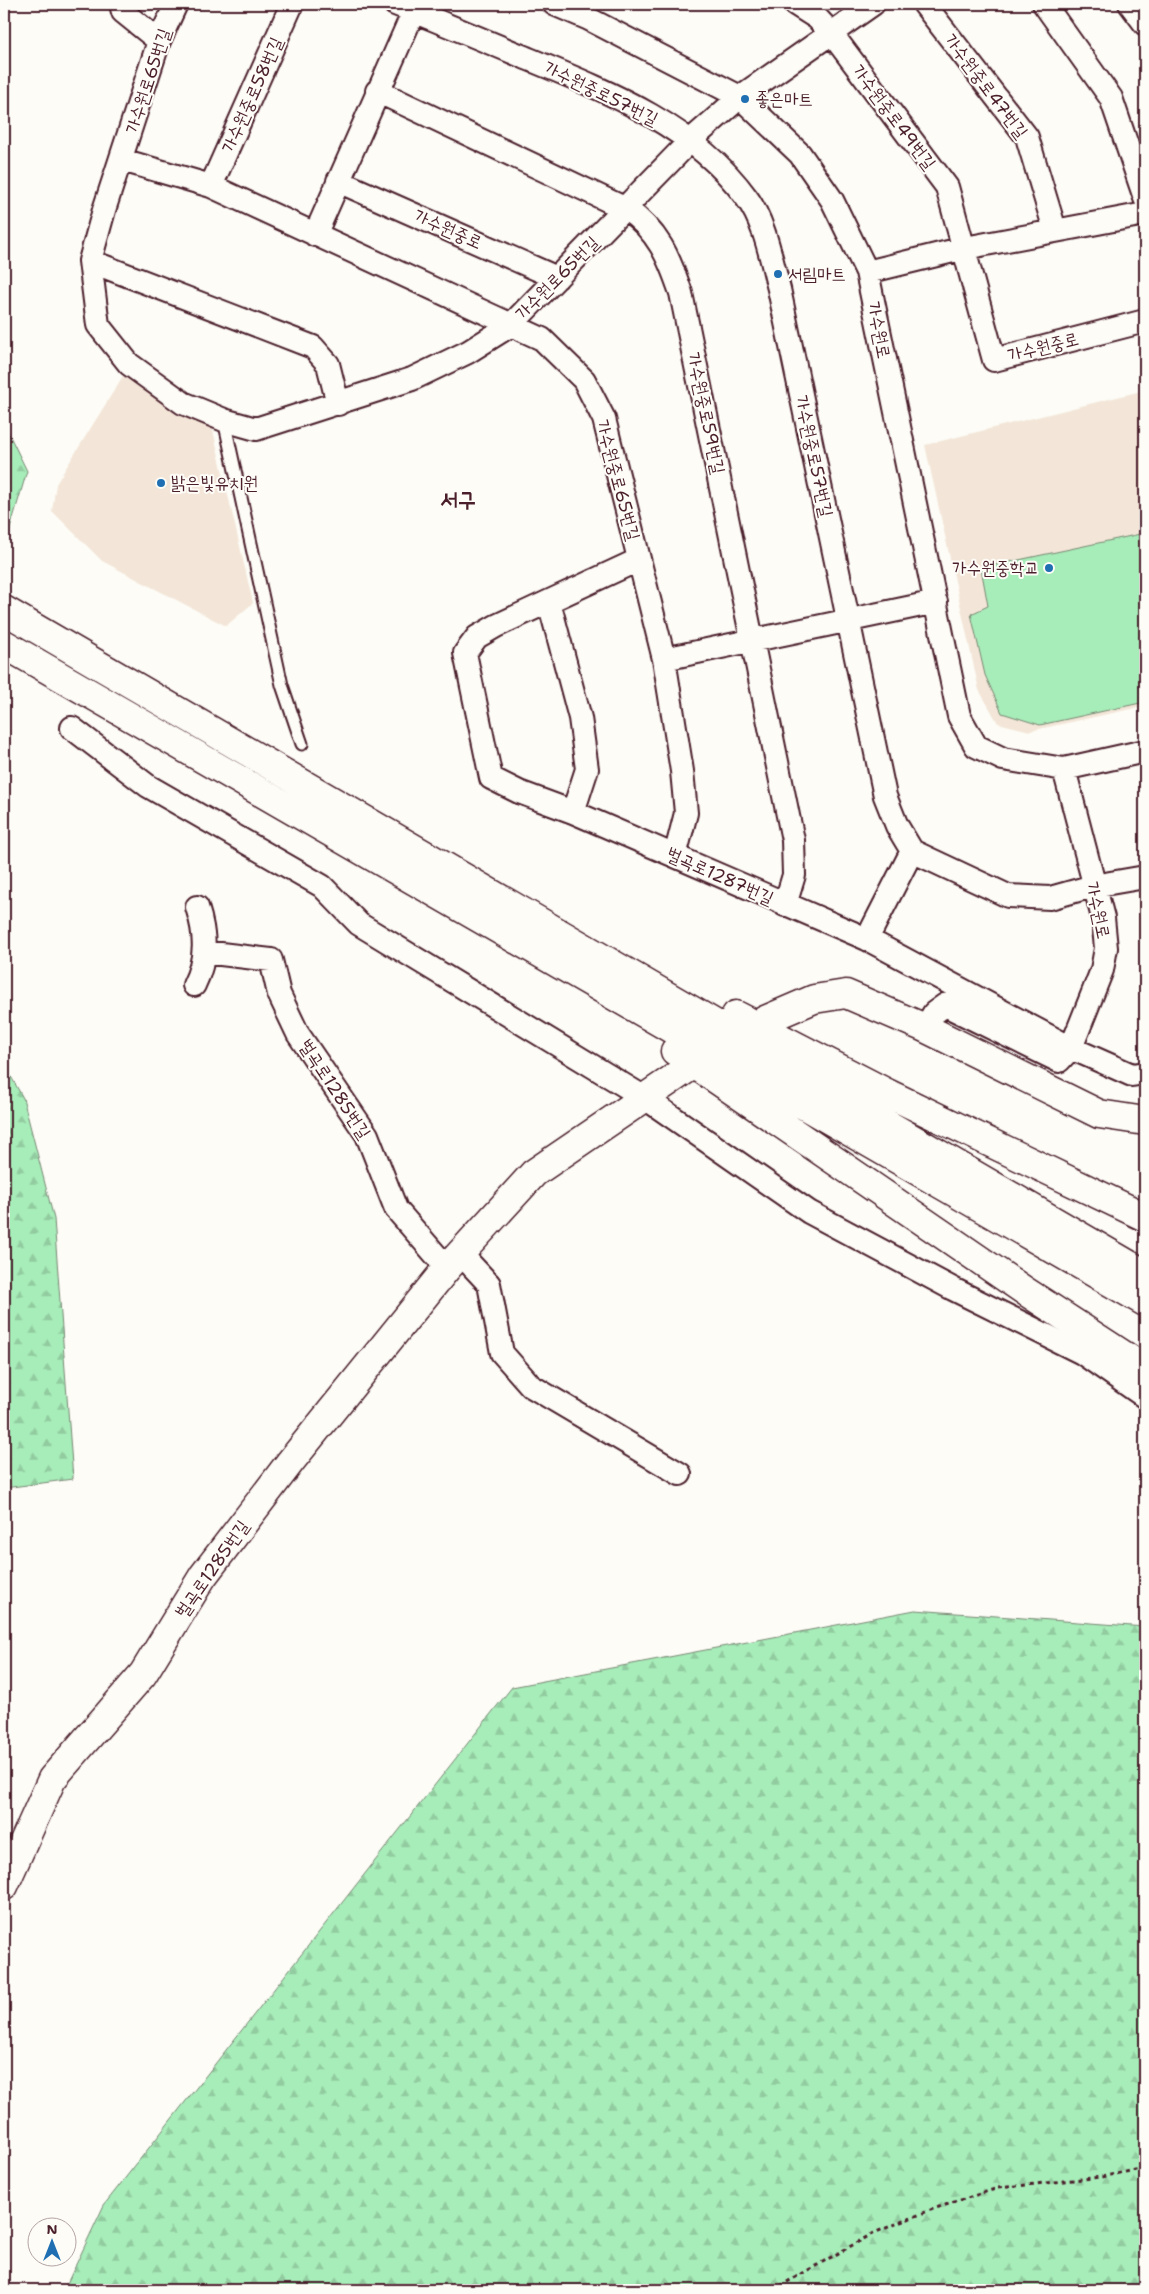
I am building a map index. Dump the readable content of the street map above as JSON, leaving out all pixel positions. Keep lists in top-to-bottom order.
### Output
{
  "streets": {
    "main road": ["벌곡로1285번길"],
    "street": [
      "가수원로65번길",
      "가수원중로47번길",
      "가수원중로57번길",
      "가수원중로58번길",
      "가수원중로49번길",
      "가수원중로",
      "가수원로",
      "가수원중로59번길",
      "가수원중로65번길",
      "벌곡로1287번길"
    ]
  },
  "crossings": [
    ["가수원로65번길", "가수원중로57번길"],
    ["가수원로65번길", "가수원중로"],
    ["가수원로65번길", "가수원로"],
    ["가수원로65번길", "가수원중로59번길"],
    ["가수원로65번길", "가수원중로65번길"],
    ["가수원중로49번길", "가수원중로"],
    ["가수원로", "벌곡로1287번길"],
    ["가수원중로59번길", "벌곡로1287번길"],
    ["가수원중로65번길", "벌곡로1287번길"]
  ],
  "districts": ["서구"],
  "places": [
    "좋은마트",
    "서림마트",
    "밝은빛유치원",
    "가수원중학교"
  ],
  "north": "top"
}
